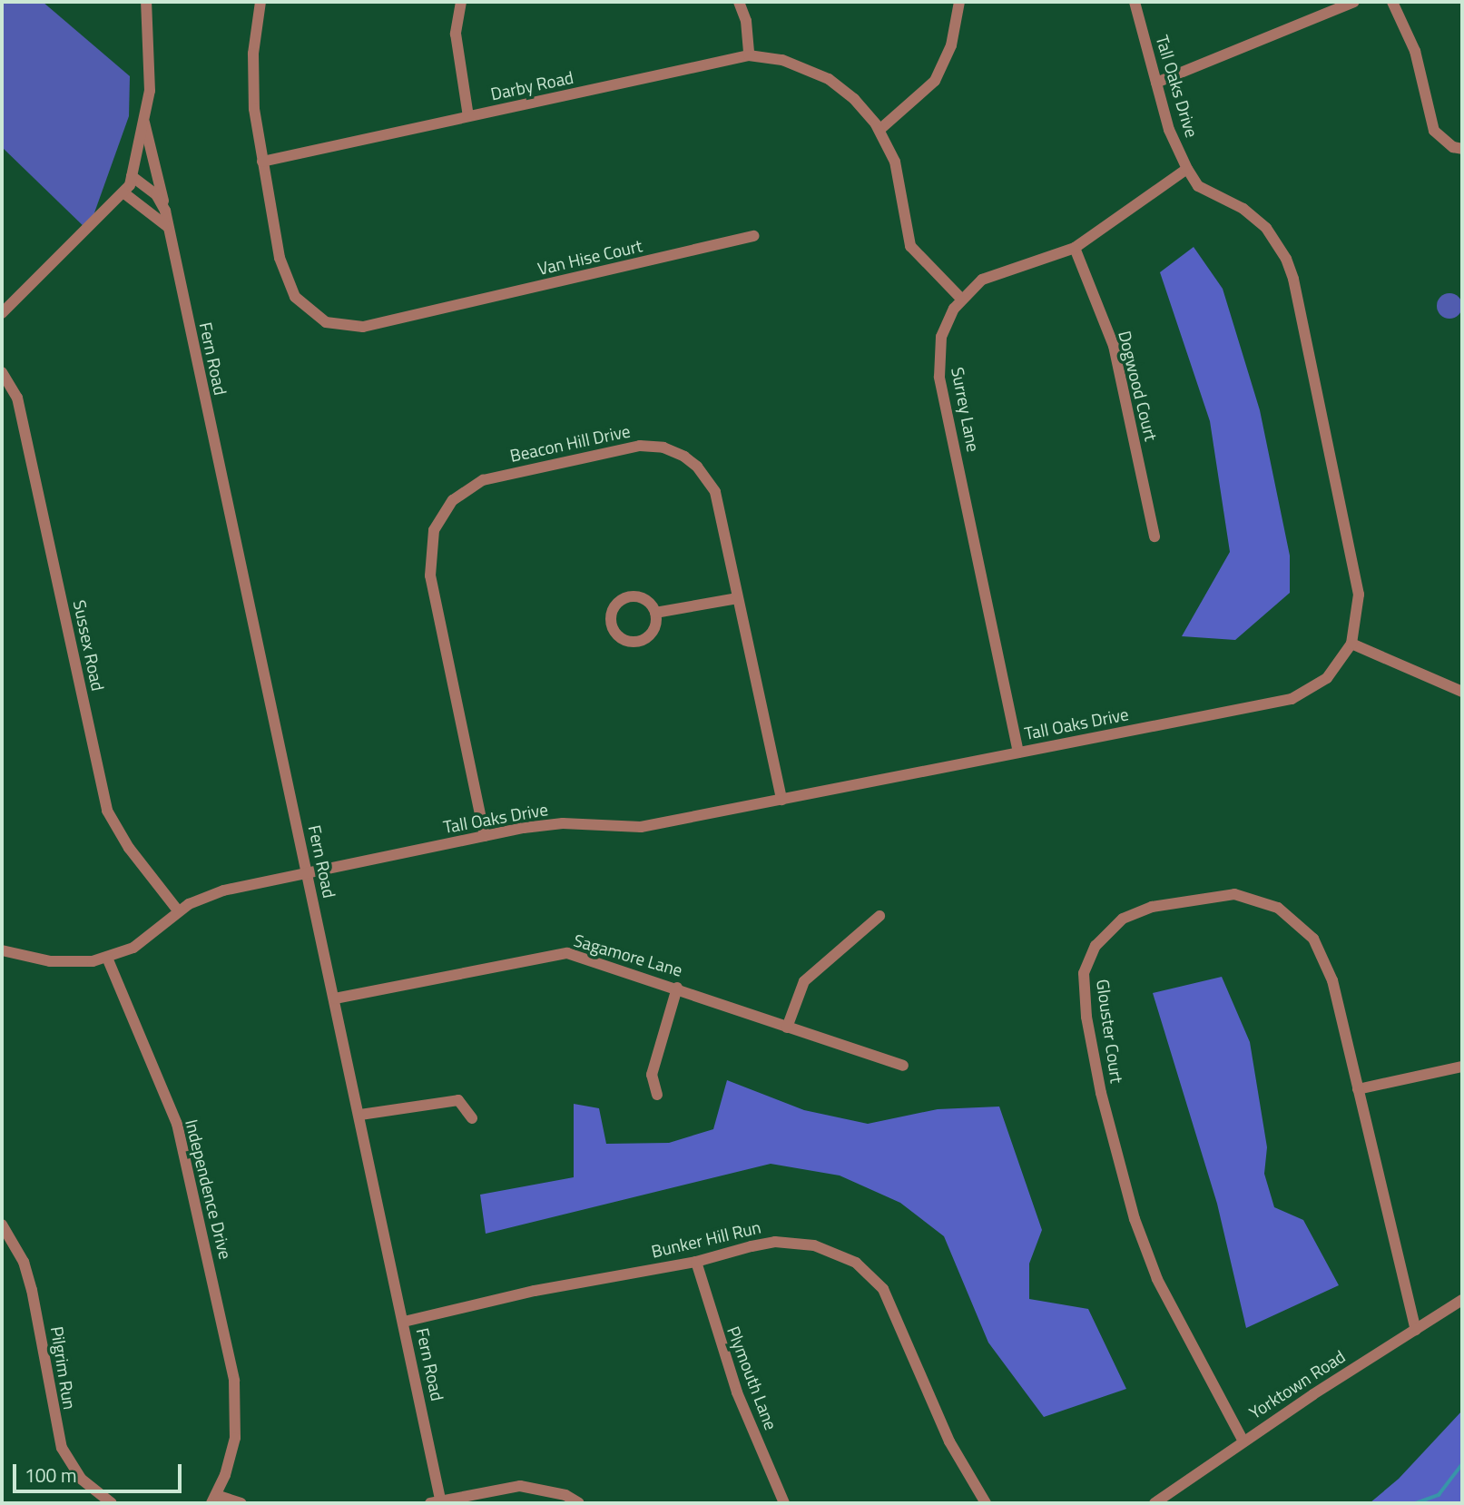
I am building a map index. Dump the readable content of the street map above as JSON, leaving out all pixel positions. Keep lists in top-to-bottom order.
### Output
{
  "streets": {
    "street": [
      "Darby Road",
      "Tall Oaks Drive",
      "Van Hise Court",
      "Fern Road",
      "Dogwood Court",
      "Surrey Lane",
      "Beacon Hill Drive",
      "Sussex Road",
      "Sagamore Lane",
      "Glouster Court",
      "Independence Drive",
      "Bunker Hill Run",
      "Pilgrim Run",
      "Plymouth Lane",
      "Yorktown Road"
    ]
  },
  "crossings": [
    ["Darby Road", "Van Hise Court"],
    ["Darby Road", "Surrey Lane"],
    ["Tall Oaks Drive", "Fern Road"],
    ["Tall Oaks Drive", "Surrey Lane"],
    ["Tall Oaks Drive", "Beacon Hill Drive"],
    ["Tall Oaks Drive", "Sussex Road"],
    ["Tall Oaks Drive", "Independence Drive"],
    ["Fern Road", "Sagamore Lane"],
    ["Fern Road", "Bunker Hill Run"],
    ["Dogwood Court", "Surrey Lane"],
    ["Glouster Court", "Yorktown Road"],
    ["Bunker Hill Run", "Plymouth Lane"]
  ],
  "scale_bar": "100 m"
}
